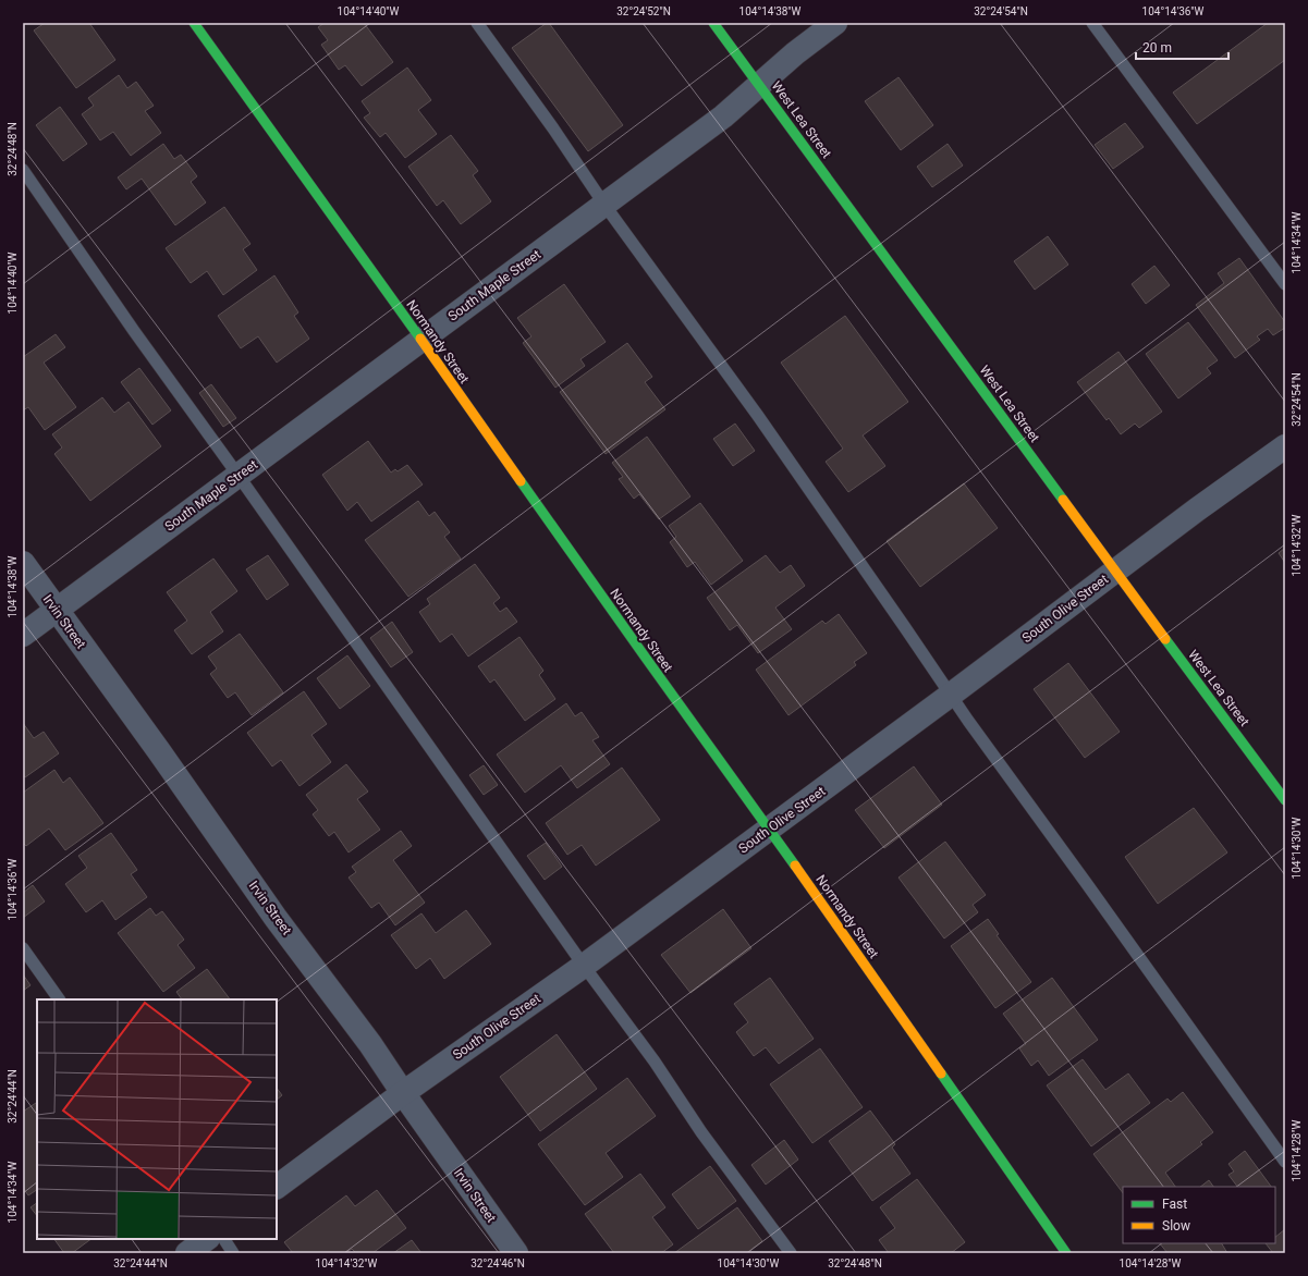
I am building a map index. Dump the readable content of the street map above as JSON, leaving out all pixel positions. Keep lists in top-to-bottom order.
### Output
{
  "streets": {
    "street": [
      "West Lea Street",
      "South Maple Street",
      "Normandy Street",
      "South Olive Street",
      "Irvin Street"
    ]
  },
  "crossings": [
    ["West Lea Street", "South Maple Street"],
    ["West Lea Street", "South Olive Street"],
    ["South Maple Street", "Normandy Street"],
    ["South Maple Street", "Irvin Street"],
    ["Normandy Street", "South Olive Street"],
    ["South Olive Street", "Irvin Street"]
  ],
  "legend": ["Fast", "Slow"],
  "scale_bar": "20 m",
  "coordinates": [
    "104°14'40\"W",
    "32°24'52\"N",
    "104°14'38\"W",
    "32°24'54\"N",
    "104°14'36\"W",
    "32°24'48\"N",
    "104°14'34\"W",
    "104°14'32\"W",
    "104°14'30\"W",
    "32°24'44\"N",
    "104°14'28\"W",
    "32°24'46\"N"
  ]
}
